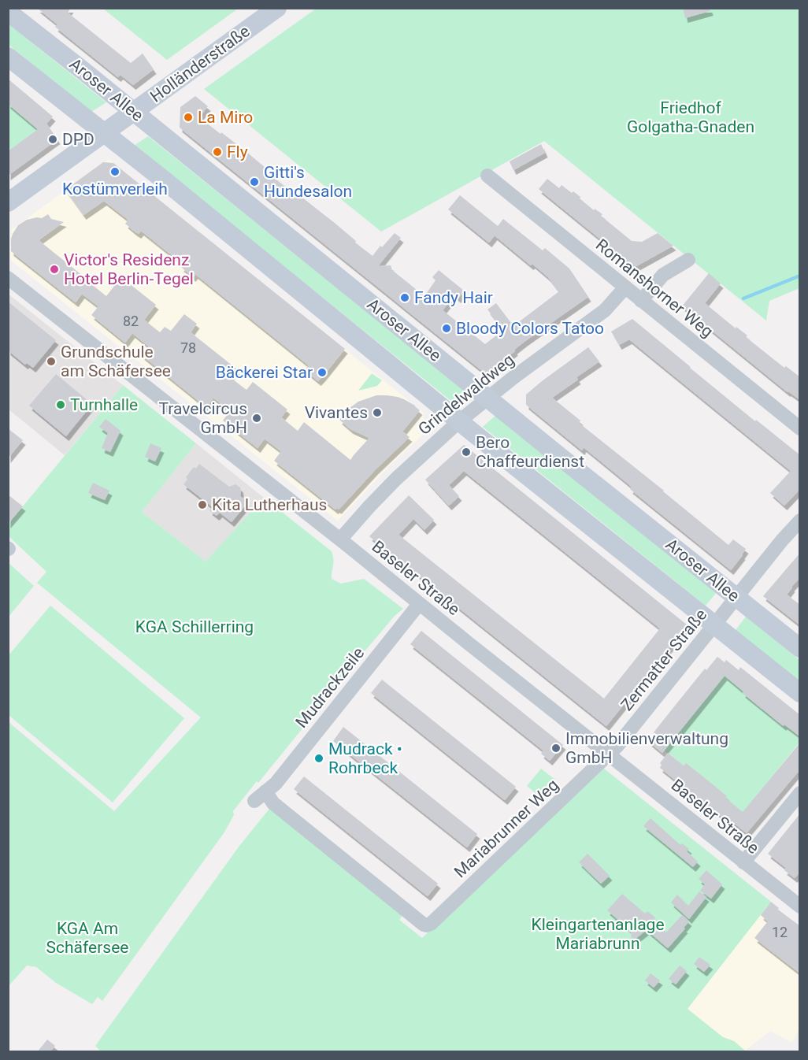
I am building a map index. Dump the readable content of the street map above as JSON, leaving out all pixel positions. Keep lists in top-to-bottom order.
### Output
{
  "streets": {
    "main road": ["Holländerstraße", "Aroser Allee"],
    "street": [
      "Romanshorner Weg",
      "Grindelwaldweg",
      "Baseler Straße",
      "Zermatter Straße",
      "Mudrackzeile",
      "Mariabrunner Weg"
    ]
  },
  "crossings": [
    ["Holländerstraße", "Aroser Allee"],
    ["Aroser Allee", "Grindelwaldweg"],
    ["Aroser Allee", "Zermatter Straße"],
    ["Romanshorner Weg", "Grindelwaldweg"],
    ["Grindelwaldweg", "Baseler Straße"],
    ["Baseler Straße", "Zermatter Straße"],
    ["Baseler Straße", "Mudrackzeile"],
    ["Baseler Straße", "Mariabrunner Weg"],
    ["Zermatter Straße", "Mariabrunner Weg"],
    ["Mudrackzeile", "Mariabrunner Weg"]
  ],
  "parks": [
    "Friedhof Golgatha-Gnaden",
    "KGA Schillerring",
    "Kleingartenanlage Mariabrunn",
    "KGA Am Schäfersee"
  ],
  "places": [
    "La Miro",
    "DPD",
    "Fly",
    "Kostümverleih",
    "Gitti's Hundesalon",
    "Victor's Residenz Hotel Berlin-Tegel",
    "Fandy Hair",
    "Bloody Colors Tatoo",
    "Grundschule am Schäfersee",
    "Bäckerei Star",
    "Turnhalle",
    "Vivantes",
    "Travelcircus GmbH",
    "Bero Chaffeurdienst",
    "Kita Lutherhaus",
    "Immobilienverwaltung GmbH",
    "Mudrack • Rohrbeck"
  ],
  "house_numbers": ["82", "78", "12"]
}
